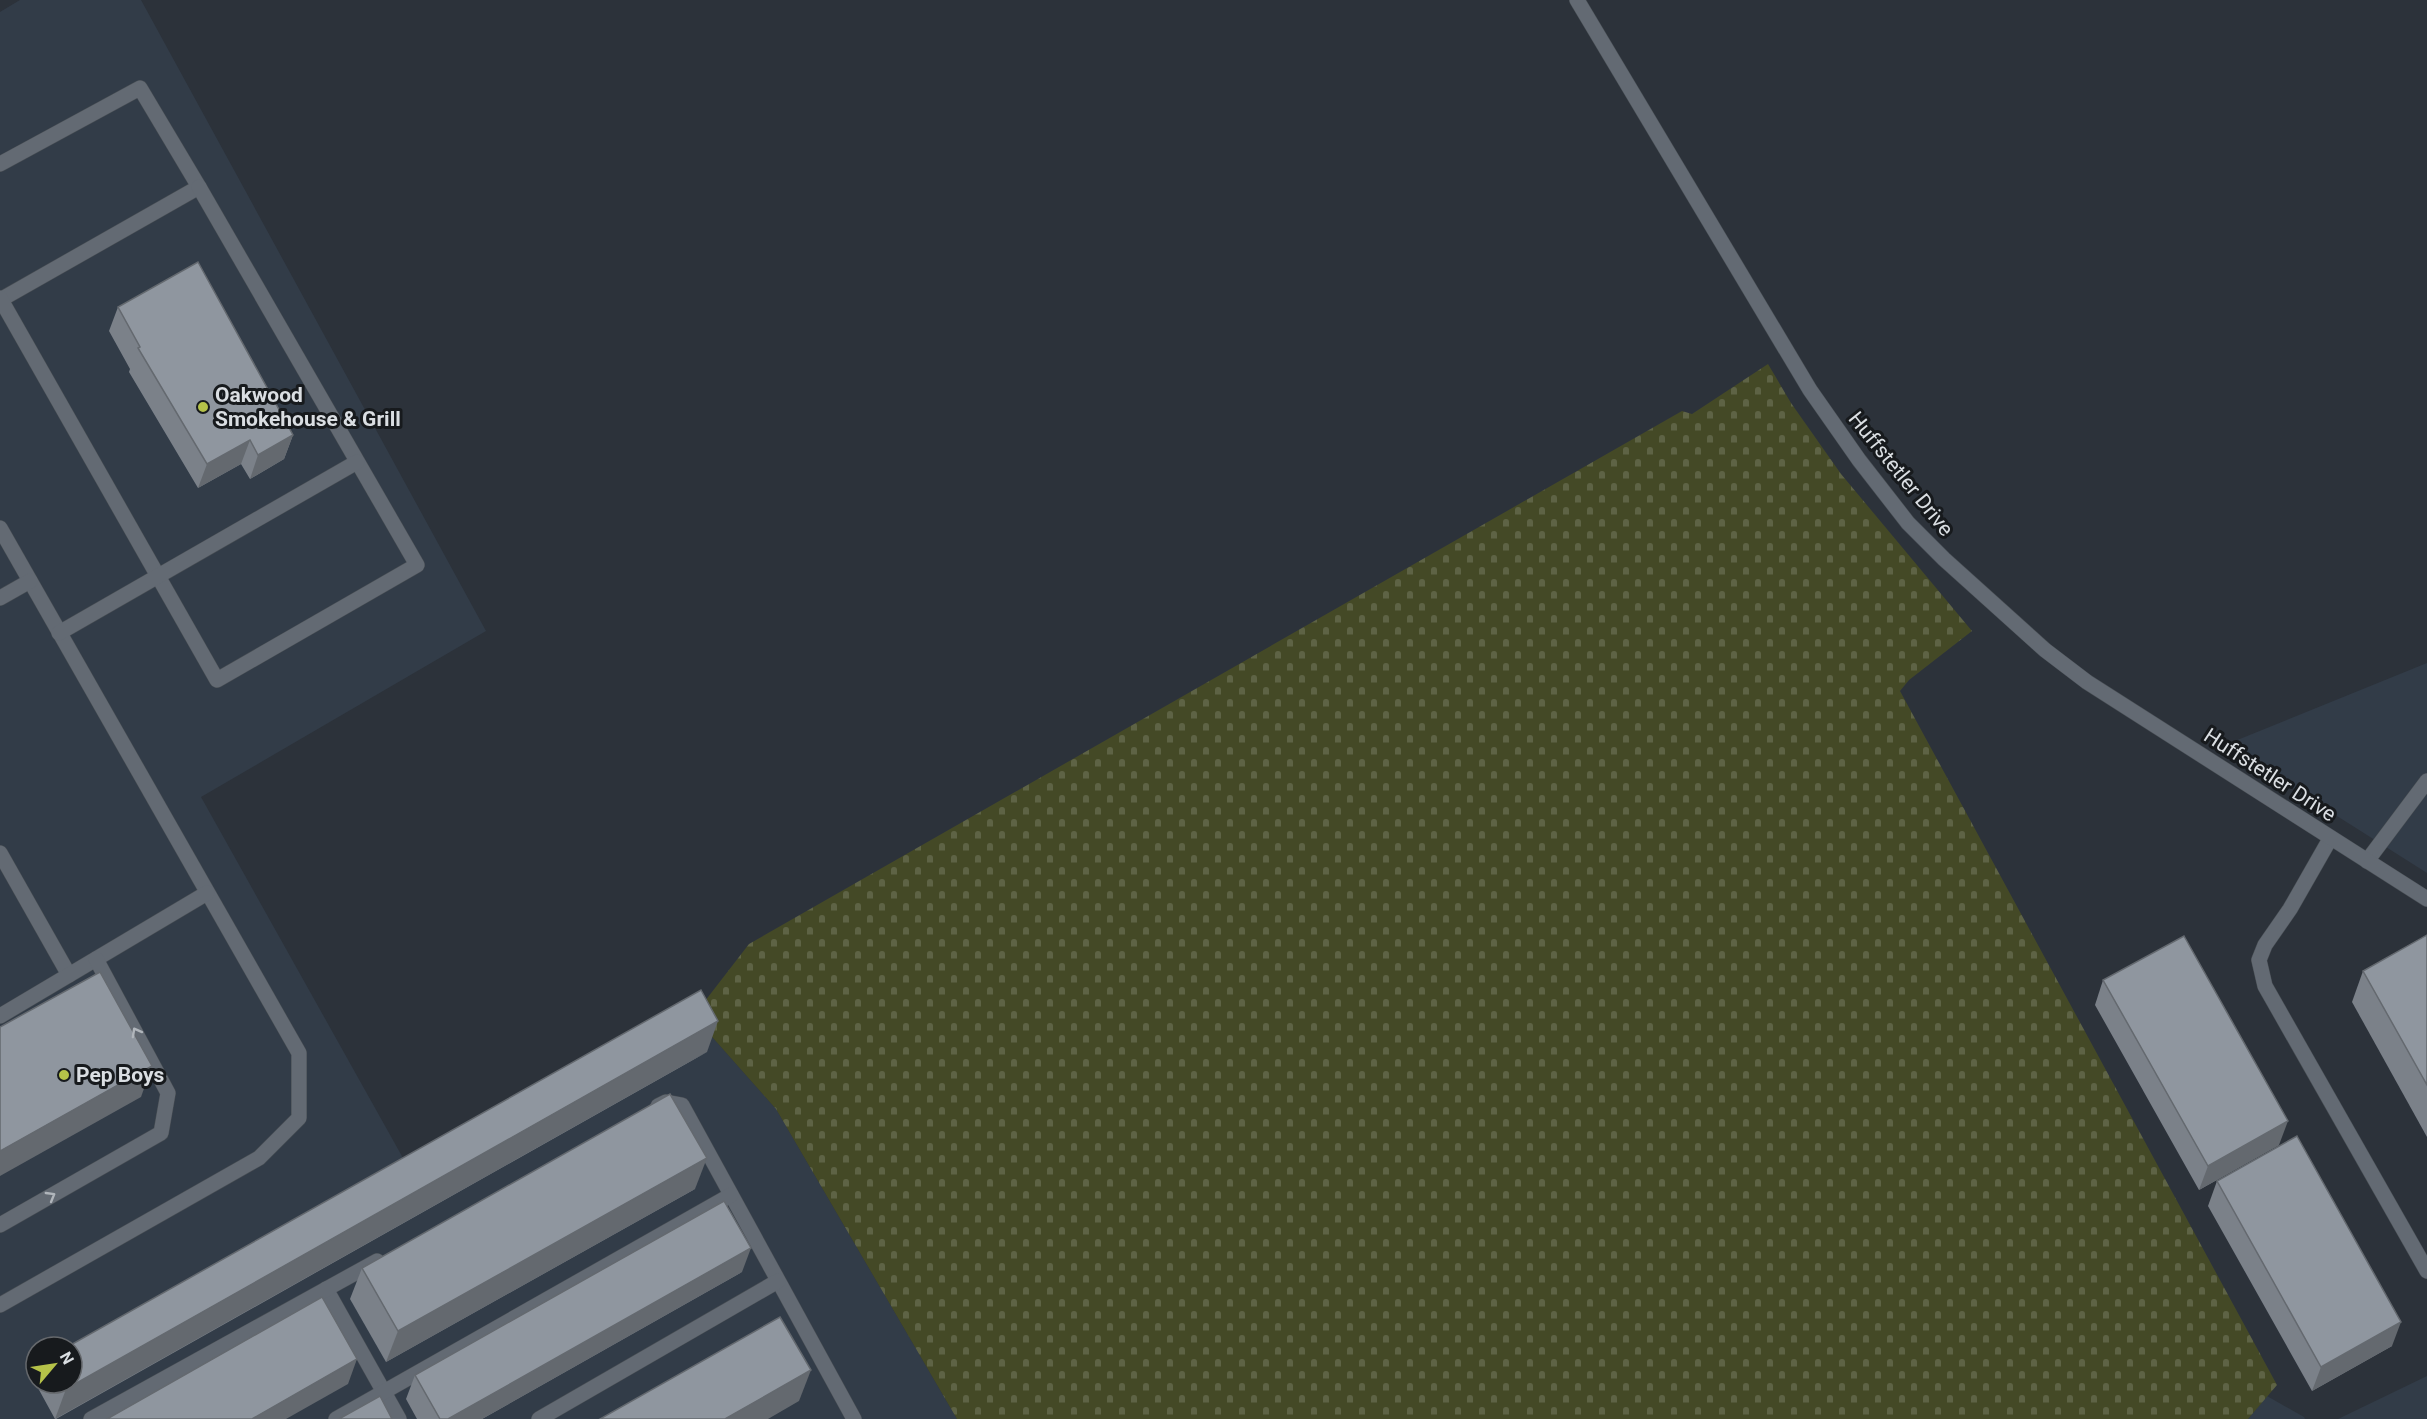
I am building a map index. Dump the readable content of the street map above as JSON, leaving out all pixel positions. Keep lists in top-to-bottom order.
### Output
{
  "streets": {
    "street": ["Huffstetler Drive"]
  },
  "places": ["Oakwood Smokehouse & Grill", "Pep Boys"],
  "north": "top right"
}
